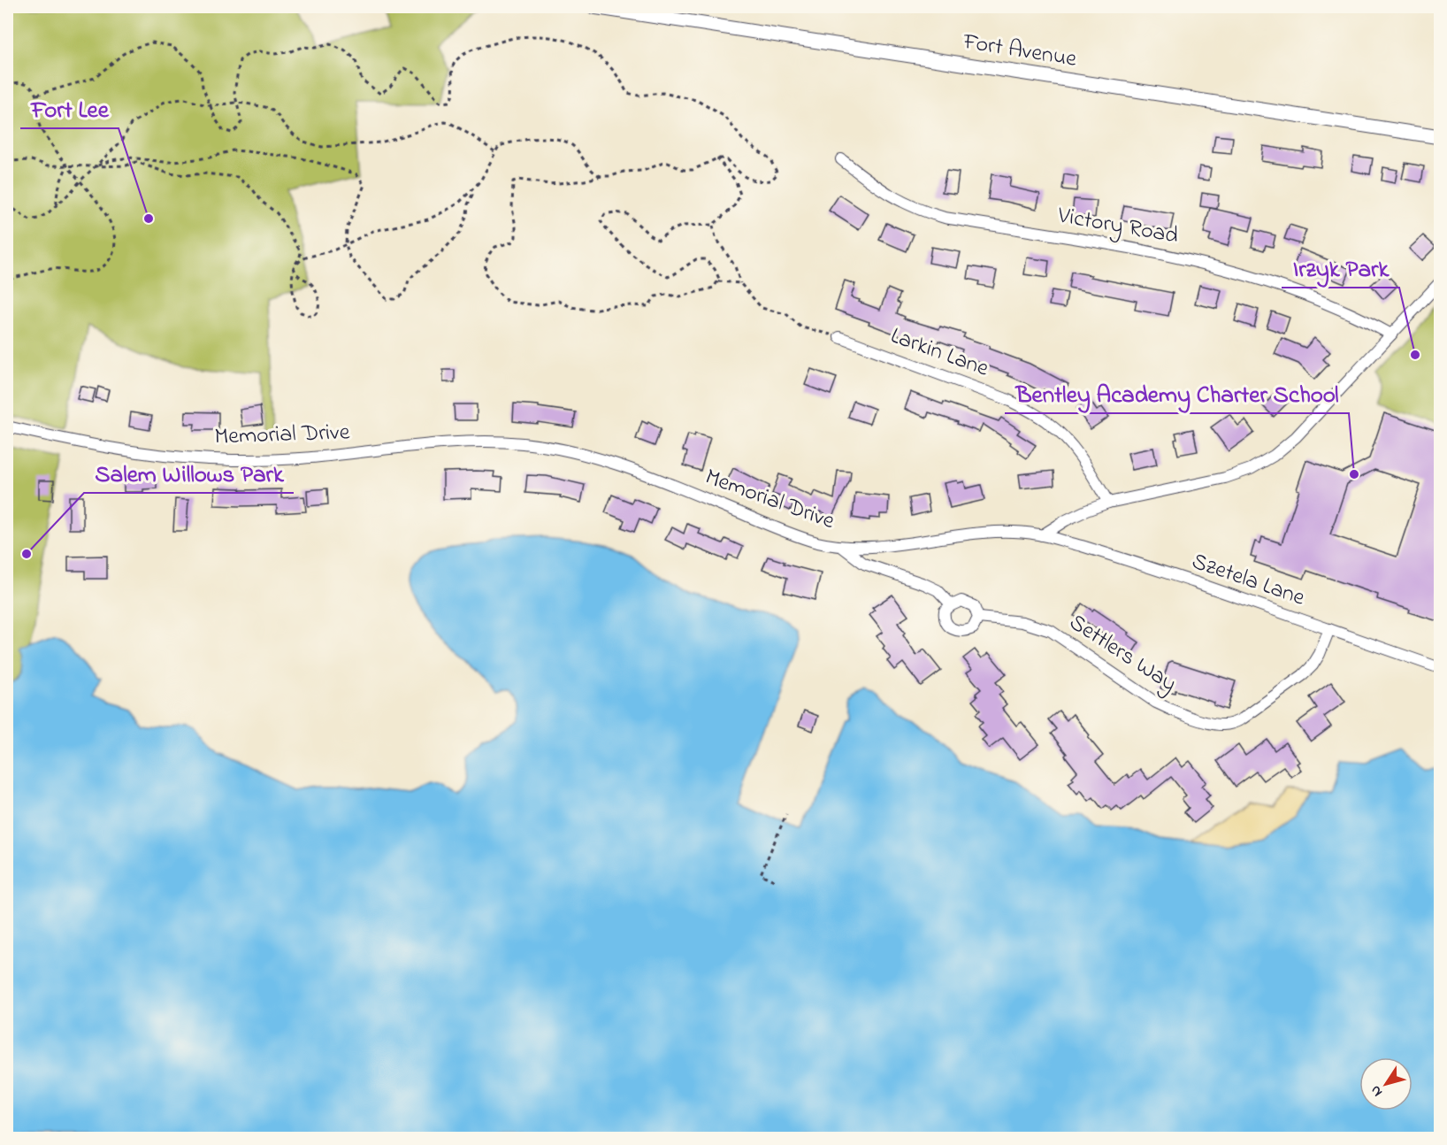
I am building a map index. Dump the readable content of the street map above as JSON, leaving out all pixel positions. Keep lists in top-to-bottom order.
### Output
{
  "streets": {
    "street": [
      "Fort Avenue",
      "Victory Road",
      "Larkin Lane",
      "Memorial Drive",
      "Szetela Lane",
      "Settlers Way"
    ]
  },
  "crossings": [
    ["Memorial Drive", "Szetela Lane"],
    ["Szetela Lane", "Settlers Way"]
  ],
  "places": [
    "Fort Lee",
    "Irzyk Park",
    "Bentley Academy Charter School",
    "Salem Willows Park"
  ],
  "north": "bottom left"
}
